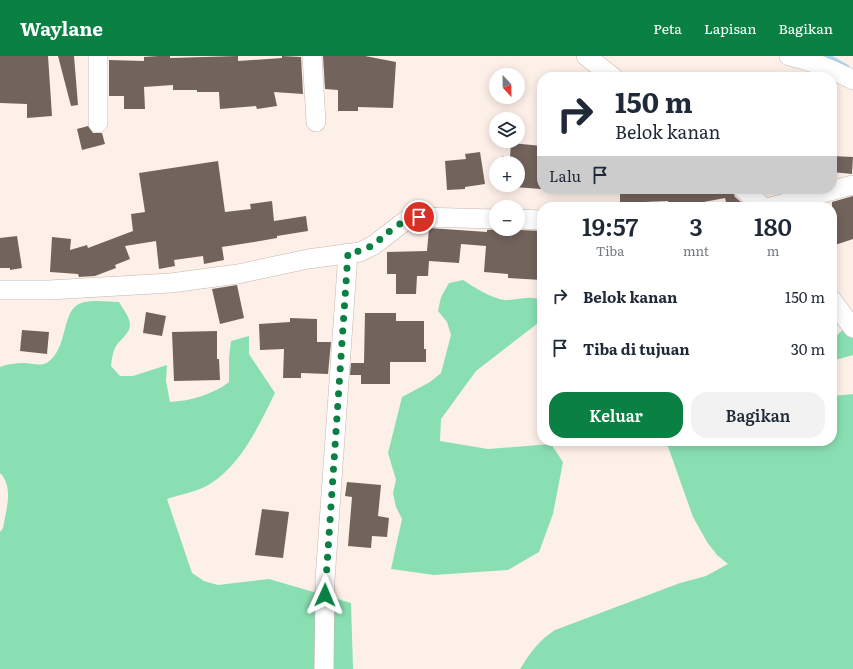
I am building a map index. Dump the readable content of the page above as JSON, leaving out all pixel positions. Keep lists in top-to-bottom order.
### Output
{
  "north": "bottom",
  "page": {
    "header": "Waylane",
    "nav": ["Peta", "Lapisan", "Bagikan"],
    "map_buttons": ["+", "−"],
    "turn": ["150 m", "Belok kanan"],
    "then": "Lalu",
    "eta": [
      "19:57",
      "Tiba",
      "3",
      "mnt",
      "180",
      "m"
    ],
    "list": [
      {
        "name": "Belok kanan",
        "value": "150 m"
      },
      {
        "name": "Tiba di tujuan",
        "value": "30 m"
      }
    ],
    "buttons": ["Keluar", "Bagikan"]
  }
}
